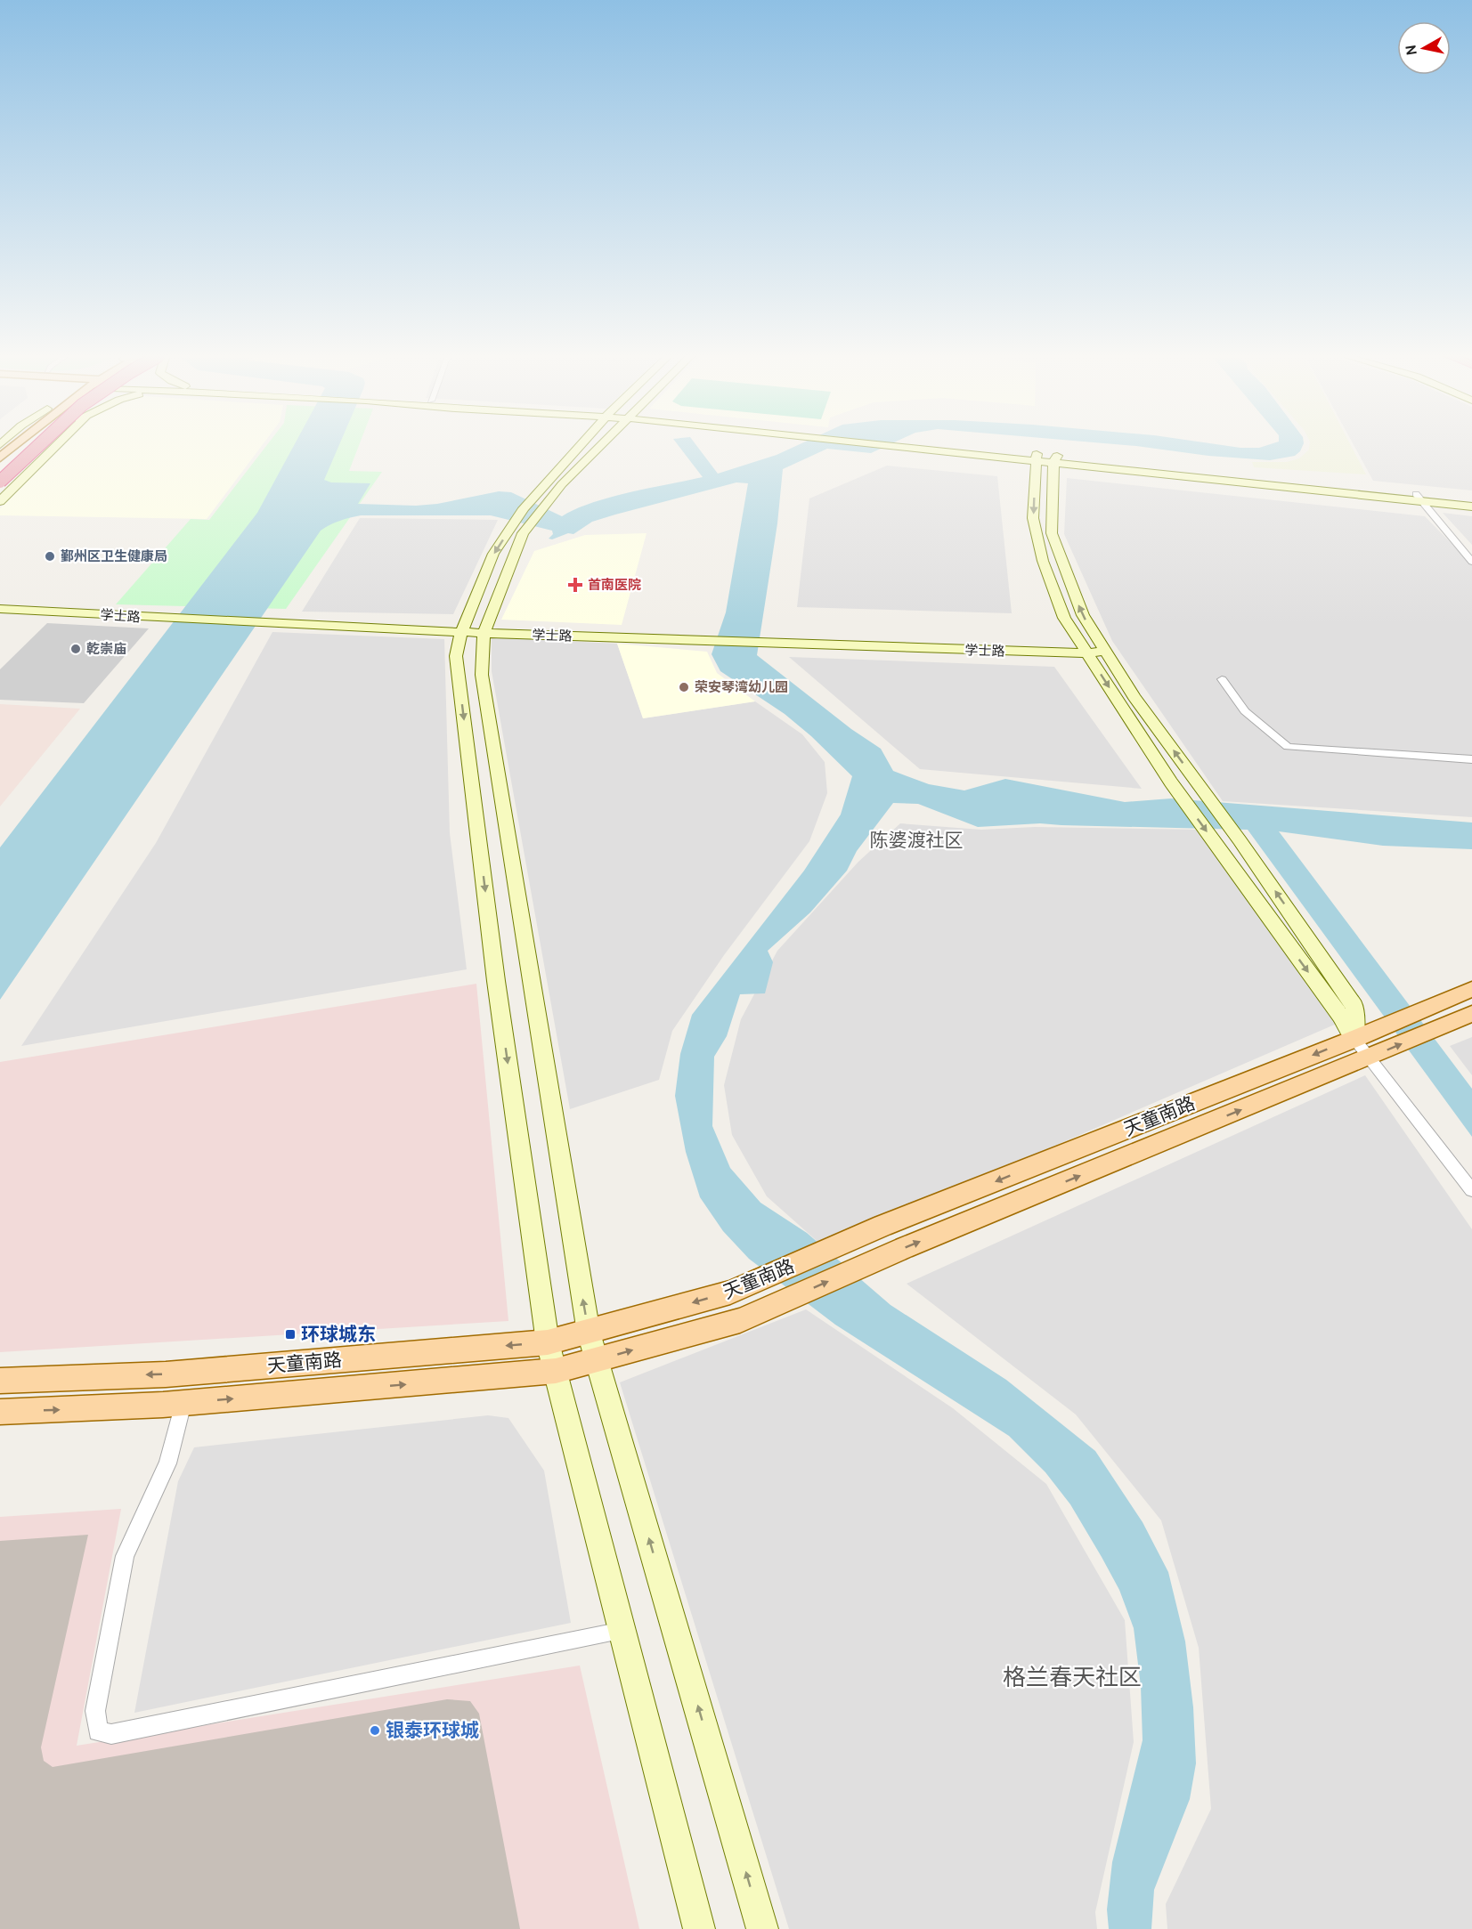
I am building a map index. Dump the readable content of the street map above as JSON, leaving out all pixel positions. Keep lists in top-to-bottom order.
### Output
{
  "streets": {
    "main road": ["天童南路"],
    "street": ["学士路"]
  },
  "districts": ["陈婆渡社区", "格兰春天社区"],
  "places": {
    "other": [
      "鄞州区卫生健康局",
      "乾崇庙",
      "荣安琴湾幼儿园",
      "银泰环球城"
    ],
    "health": ["首南医院"],
    "transit": ["环球城东"]
  },
  "north": "left"
}
